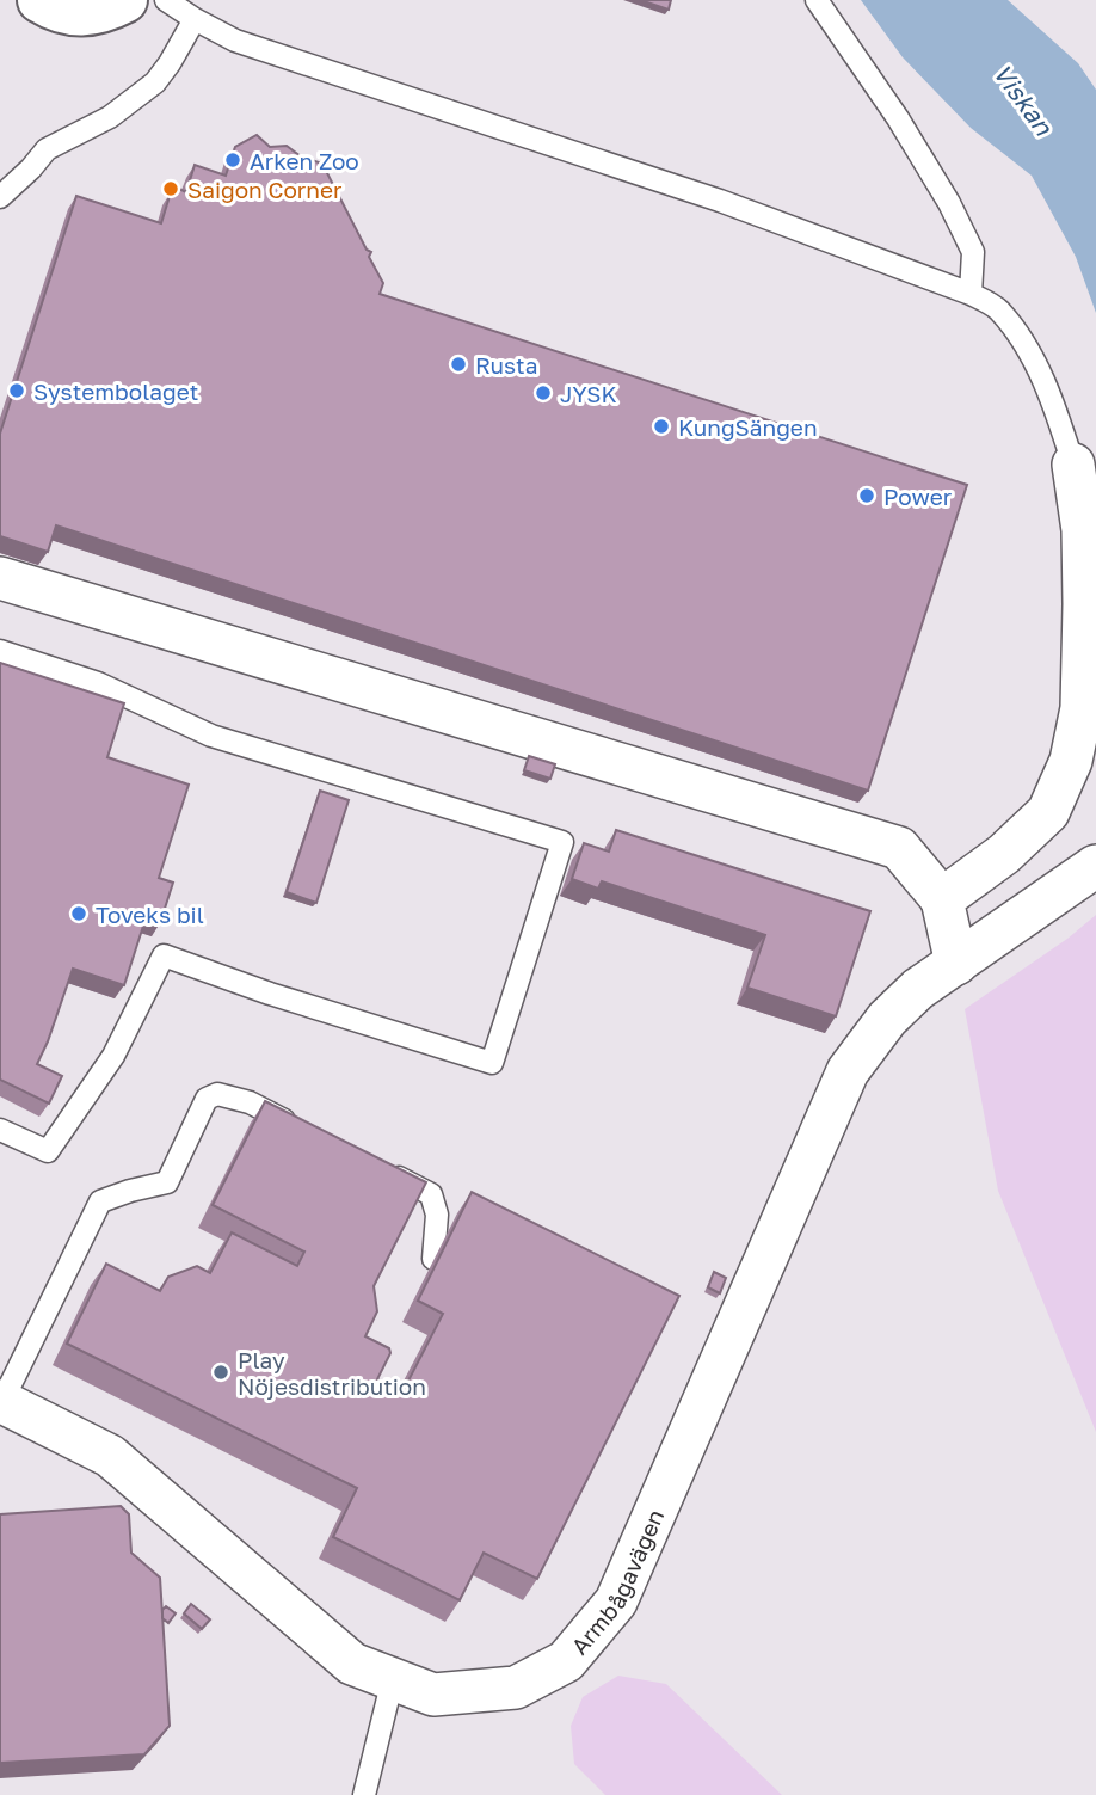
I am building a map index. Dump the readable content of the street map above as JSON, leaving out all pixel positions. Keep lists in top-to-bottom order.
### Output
{
  "streets": {
    "street": ["Armbågavägen"]
  },
  "water": ["Viskan"],
  "places": [
    "Arken Zoo",
    "Saigon Corner",
    "Rusta",
    "Systembolaget",
    "JYSK",
    "KungSängen",
    "Power",
    "Toveks bil",
    "Play Nöjesdistribution"
  ]
}
